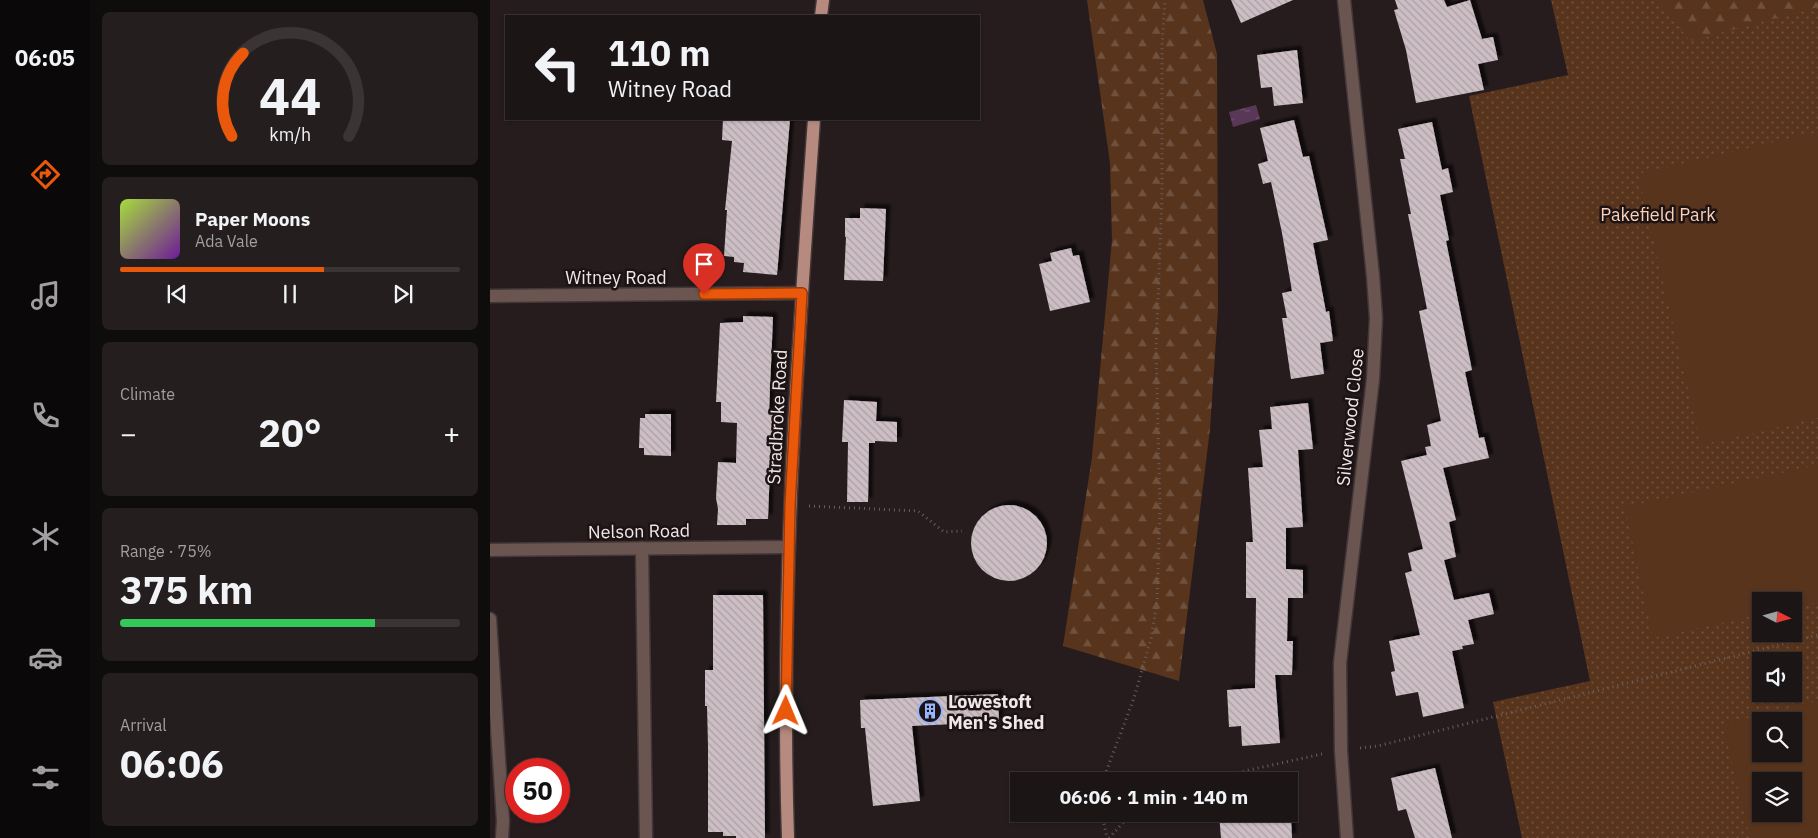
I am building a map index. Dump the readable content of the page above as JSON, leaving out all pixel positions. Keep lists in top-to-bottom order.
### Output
{
  "streets": {
    "main road": ["Stradbroke Road"],
    "street": ["Witney Road", "Silverwood Close", "Nelson Road"]
  },
  "crossings": [
    ["Witney Road", "Stradbroke Road"],
    ["Stradbroke Road", "Nelson Road"]
  ],
  "parks": ["Pakefield Park"],
  "places": {
    "building": ["Lowestoft Men's Shed"]
  },
  "north": "right",
  "page": {
    "tabs": "06:05",
    "turn": ["110 m", "Witney Road"],
    "song": ["Paper Moons", "Ada Vale"],
    "tile": [
      "Climate",
      ["Range · 75%", "375 km"],
      ["Arrival", "06:06"]
    ],
    "heat": ["−", "20°", "+"],
    "limit": "50",
    "trip": "06:06 · 1 min · 140 m",
    "gauge": ["44", "km/h"]
  }
}
